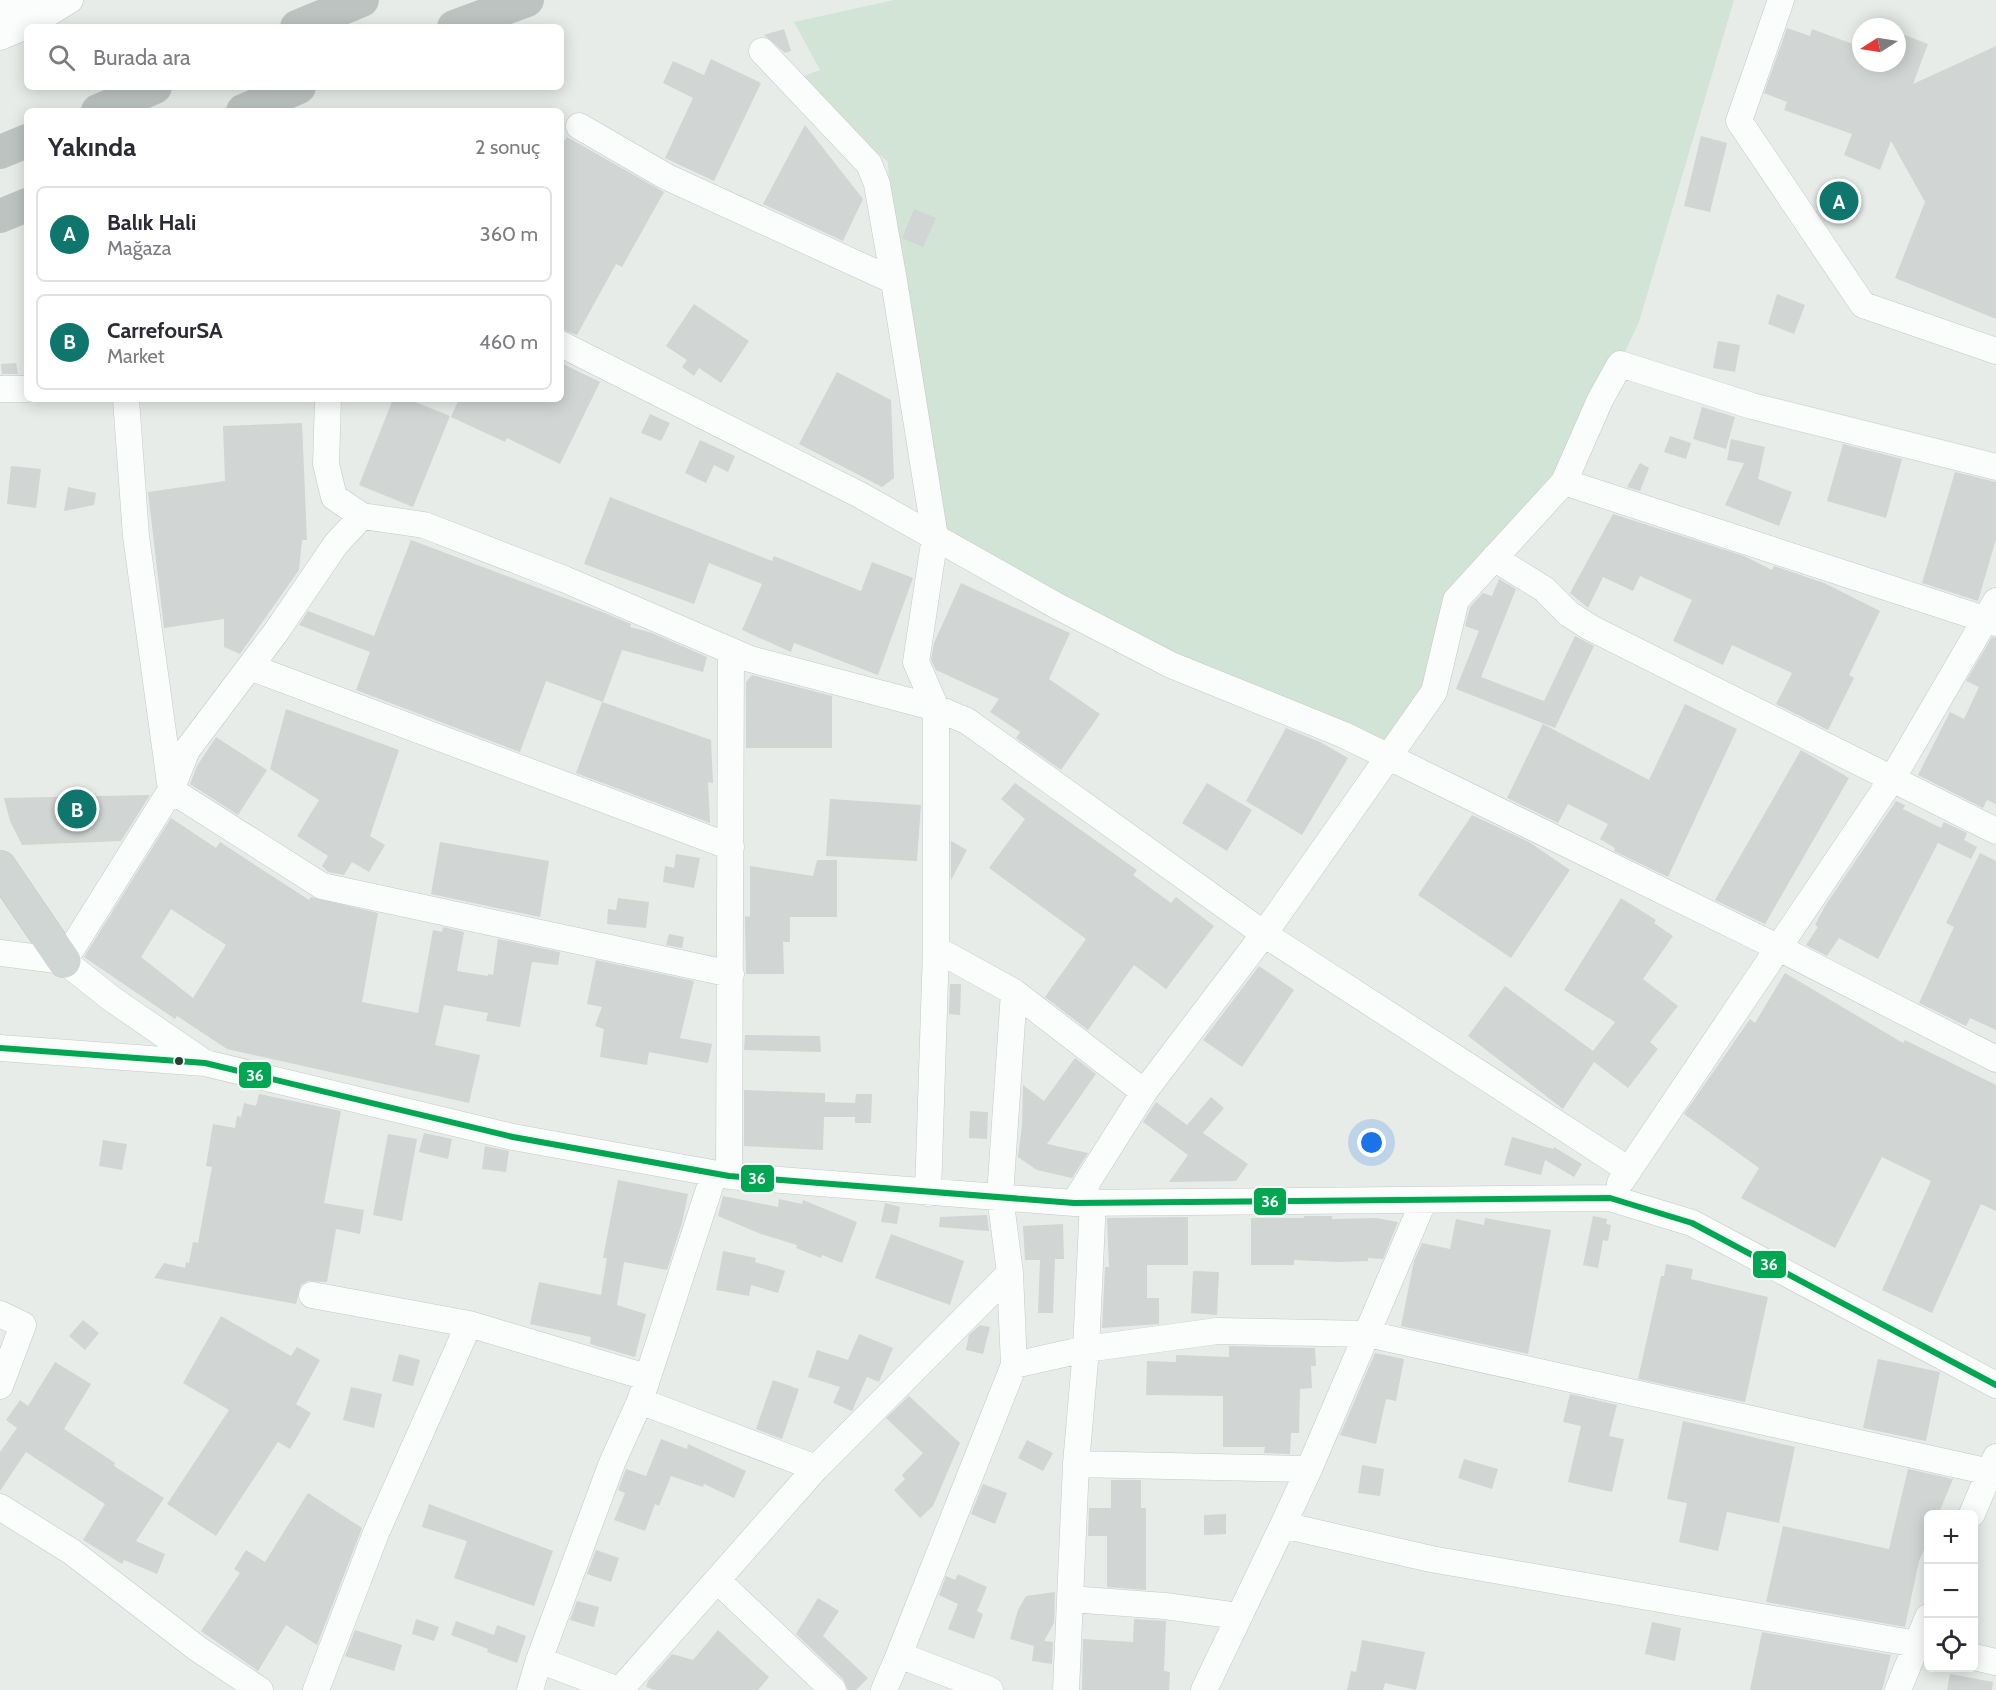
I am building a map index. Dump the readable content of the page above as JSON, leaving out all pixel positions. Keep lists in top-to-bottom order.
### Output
{
  "lines": ["transit line 36"],
  "north": "left",
  "page": {
    "search": "Burada ara",
    "heading": ["Yakında", "2 sonuç"],
    "pins": ["A", "B"],
    "list": [
      {
        "mark": "A",
        "name": "Balık Hali",
        "note": "Mağaza",
        "value": "360 m"
      },
      {
        "mark": "B",
        "name": "CarrefourSA",
        "note": "Market",
        "value": "460 m"
      }
    ],
    "map_buttons": ["+", "−"]
  }
}
